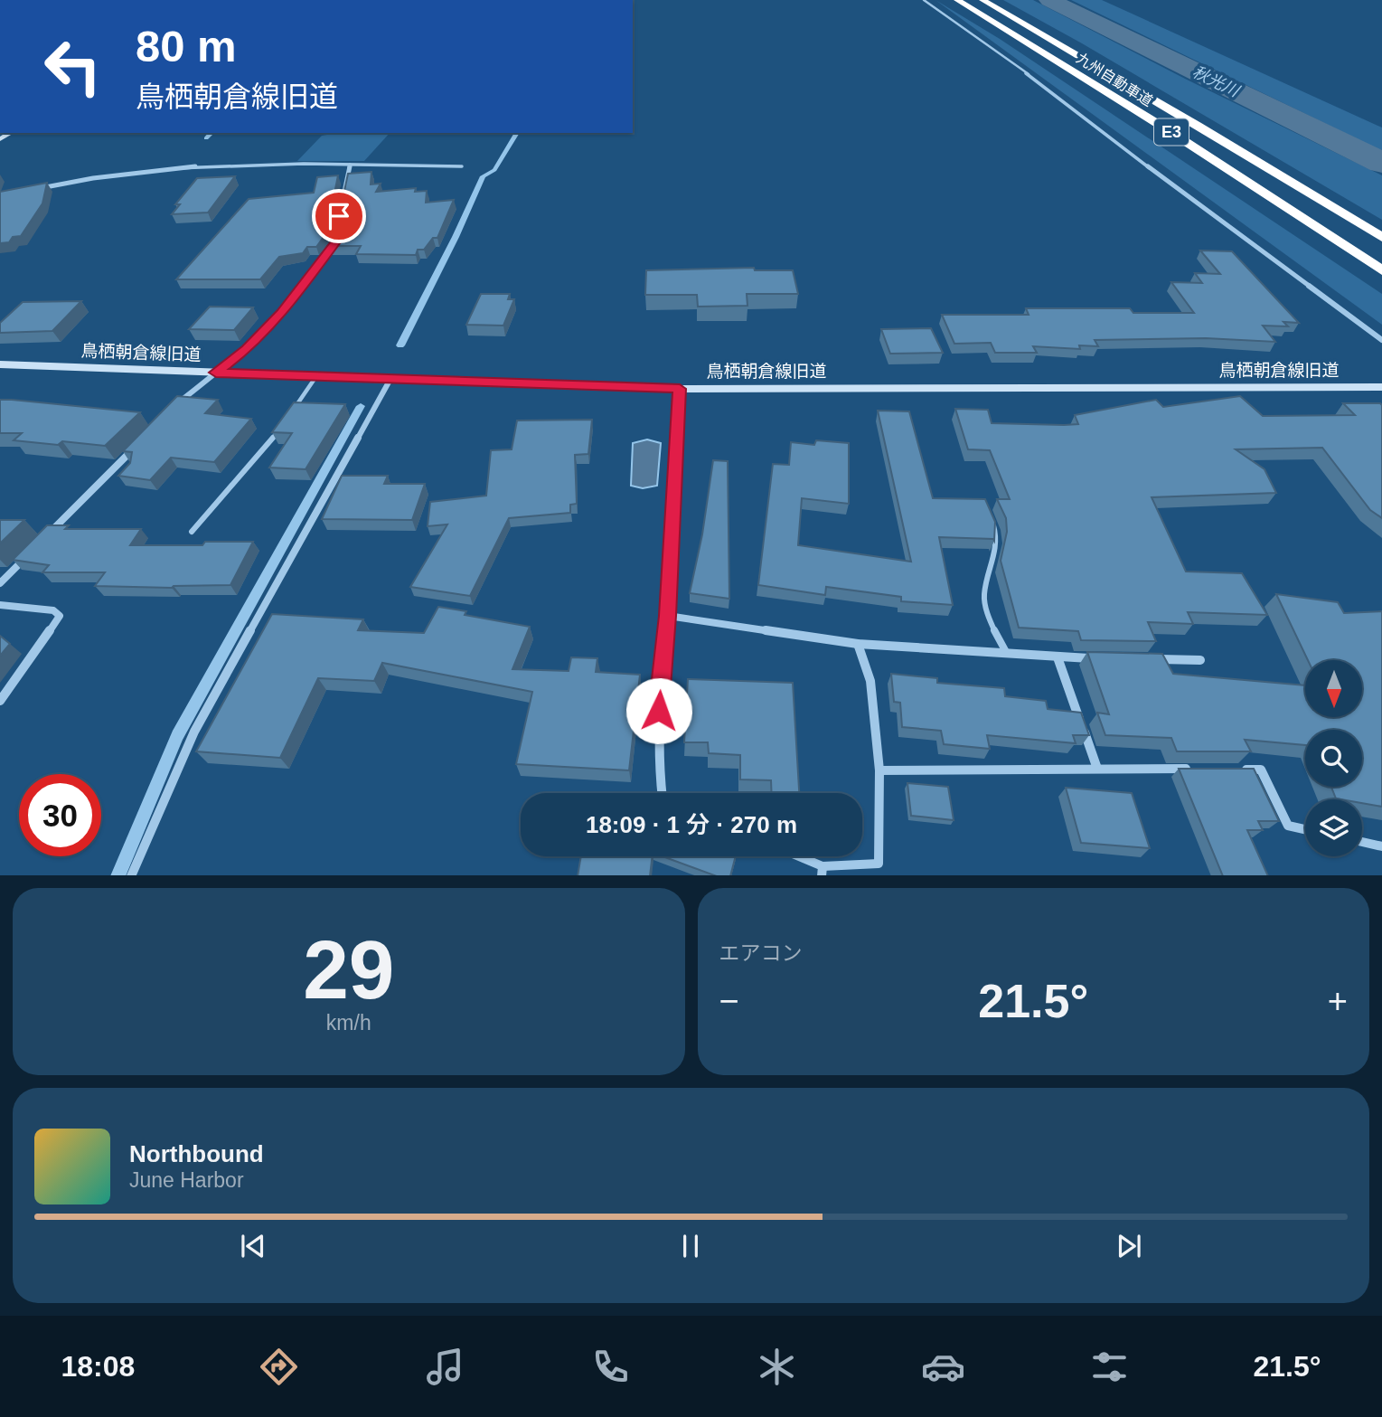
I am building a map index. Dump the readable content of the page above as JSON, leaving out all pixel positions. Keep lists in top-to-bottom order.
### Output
{
  "streets": {
    "highway": ["九州自動車道", "E3"],
    "street": ["鳥栖朝倉線旧道"]
  },
  "water": ["秋光川"],
  "north": "bottom",
  "page": {
    "turn": ["80 m", "鳥栖朝倉線旧道"],
    "limit": "30",
    "trip": "18:09 · 1 分 · 270 m",
    "tile": [
      ["29", "km/h"],
      "エアコン"
    ],
    "heat": ["−", "21.5°", "+"],
    "song": ["Northbound", "June Harbor"],
    "tabs": ["18:08", "21.5°"]
  }
}
